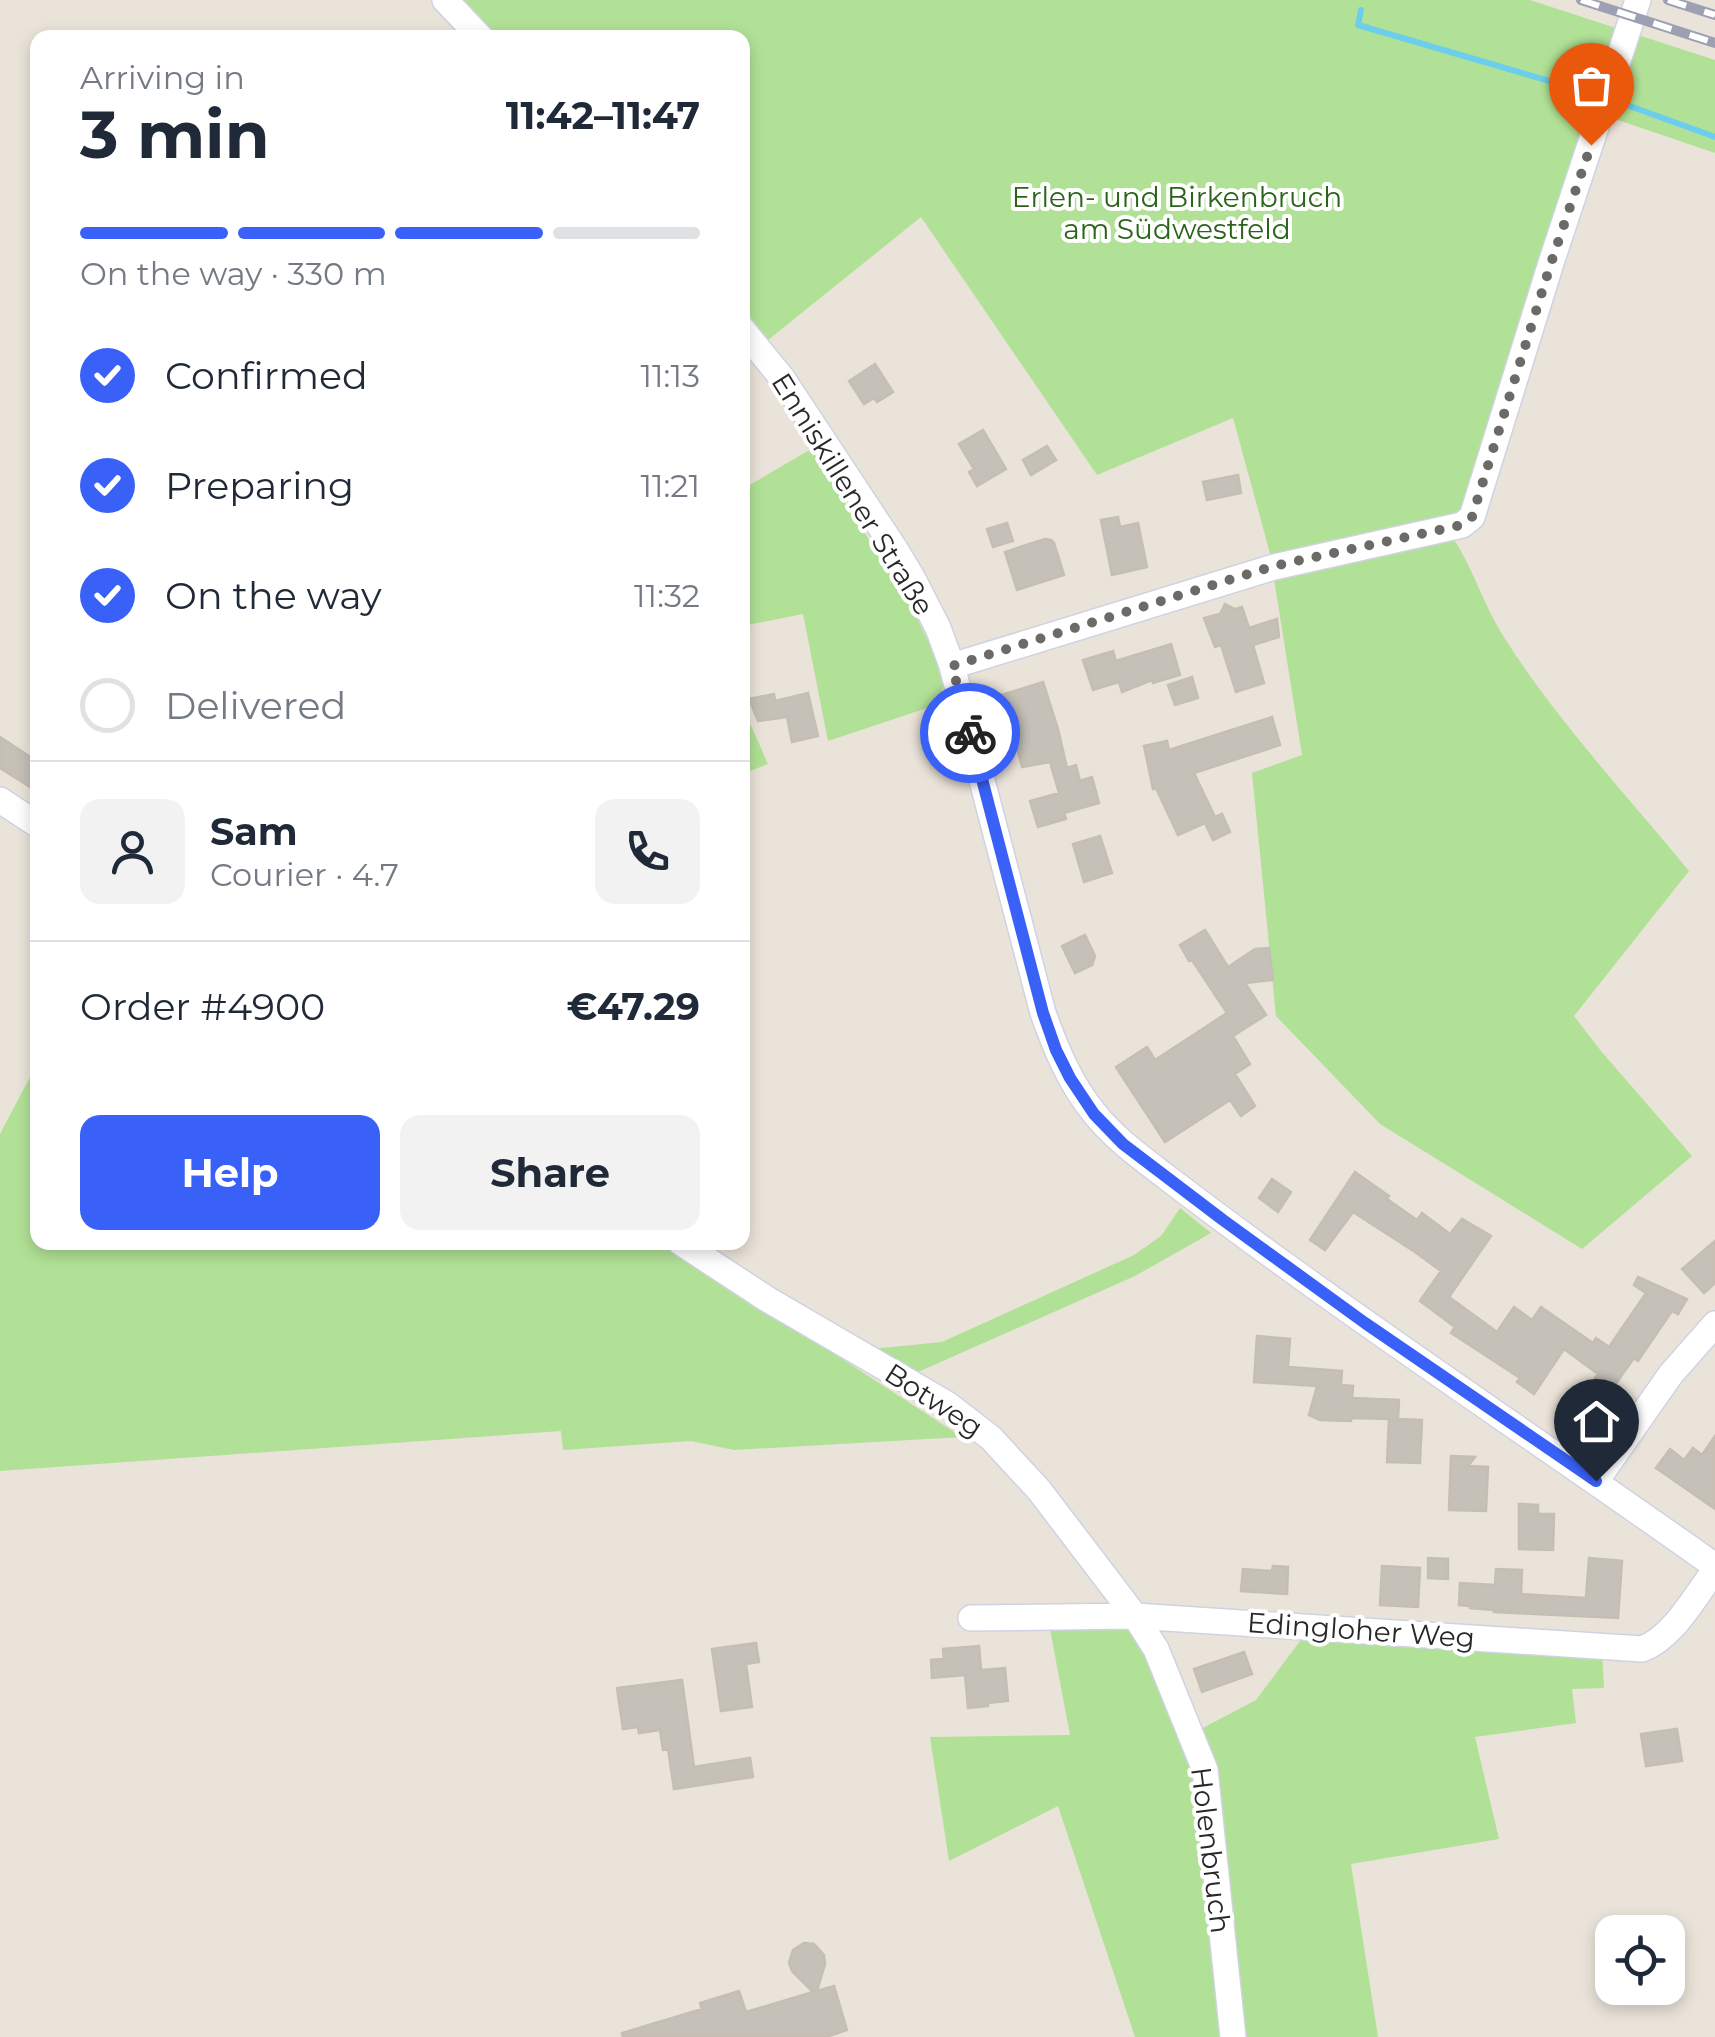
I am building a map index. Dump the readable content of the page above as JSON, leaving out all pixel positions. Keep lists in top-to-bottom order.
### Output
{
  "streets": {
    "street": [
      "Enniskillener Straße",
      "Botweg",
      "Edingloher Weg",
      "Holenbruch"
    ]
  },
  "crossings": [
    ["Enniskillener Straße", "Edingloher Weg"],
    ["Botweg", "Edingloher Weg"],
    ["Botweg", "Holenbruch"],
    ["Edingloher Weg", "Holenbruch"]
  ],
  "parks": ["Erlen- und Birkenbruch am Südwestfeld"],
  "page": {
    "heading": ["3 min", "Arriving in", "11:42–11:47"],
    "panel": [
      "Sam",
      "Courier · 4.7",
      "Order #4900",
      "€47.29"
    ],
    "bar": "On the way · 330 m",
    "list": [
      ["Confirmed", "11:13"],
      ["Preparing", "11:21"],
      ["On the way", "11:32"],
      "Delivered"
    ],
    "buttons": ["Help", "Share"]
  }
}
